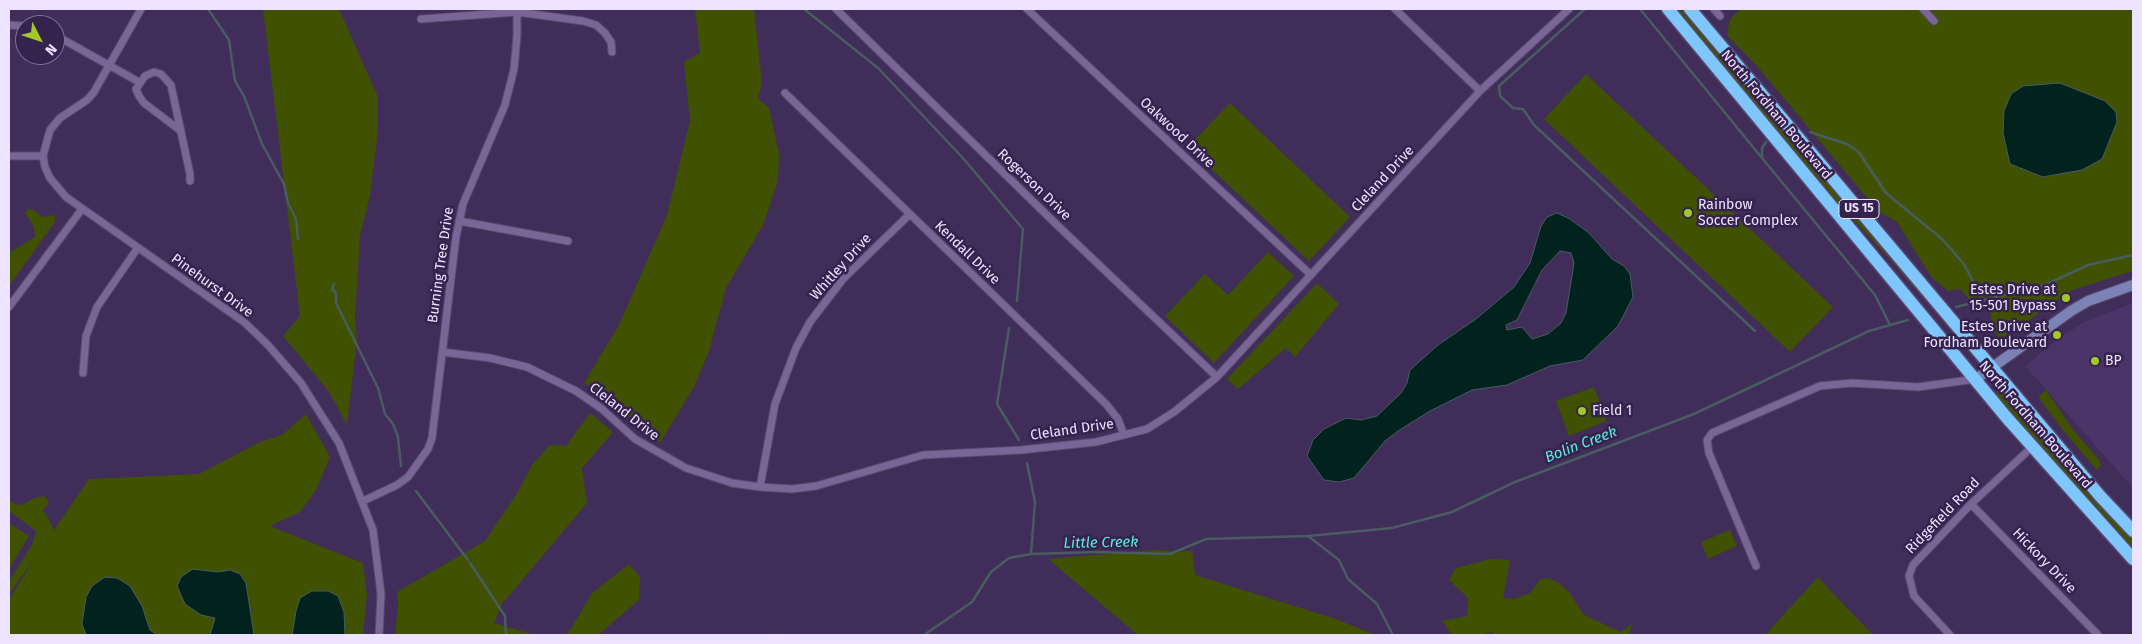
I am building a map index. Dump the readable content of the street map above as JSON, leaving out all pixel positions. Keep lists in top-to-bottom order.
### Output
{
  "streets": {
    "highway": ["North Fordham Boulevard", "US 15"],
    "street": [
      "Oakwood Drive",
      "Cleland Drive",
      "Rogerson Drive",
      "Kendall Drive",
      "Burning Tree Drive",
      "Whitley Drive",
      "Pinehurst Drive",
      "Ridgefield Road",
      "Hickory Drive"
    ]
  },
  "crossings": [
    ["North Fordham Boulevard", "Ridgefield Road"],
    ["Oakwood Drive", "Cleland Drive"],
    ["Cleland Drive", "Rogerson Drive"],
    ["Cleland Drive", "Kendall Drive"],
    ["Cleland Drive", "Burning Tree Drive"],
    ["Cleland Drive", "Whitley Drive"],
    ["Kendall Drive", "Whitley Drive"],
    ["Burning Tree Drive", "Pinehurst Drive"],
    ["Ridgefield Road", "Hickory Drive"]
  ],
  "water": ["Bolin Creek", "Little Creek"],
  "places": [
    "Rainbow Soccer Complex",
    "Estes Drive at 15-501 Bypass",
    "Estes Drive at Fordham Boulevard",
    "BP",
    "Field 1"
  ],
  "north": "bottom right"
}
